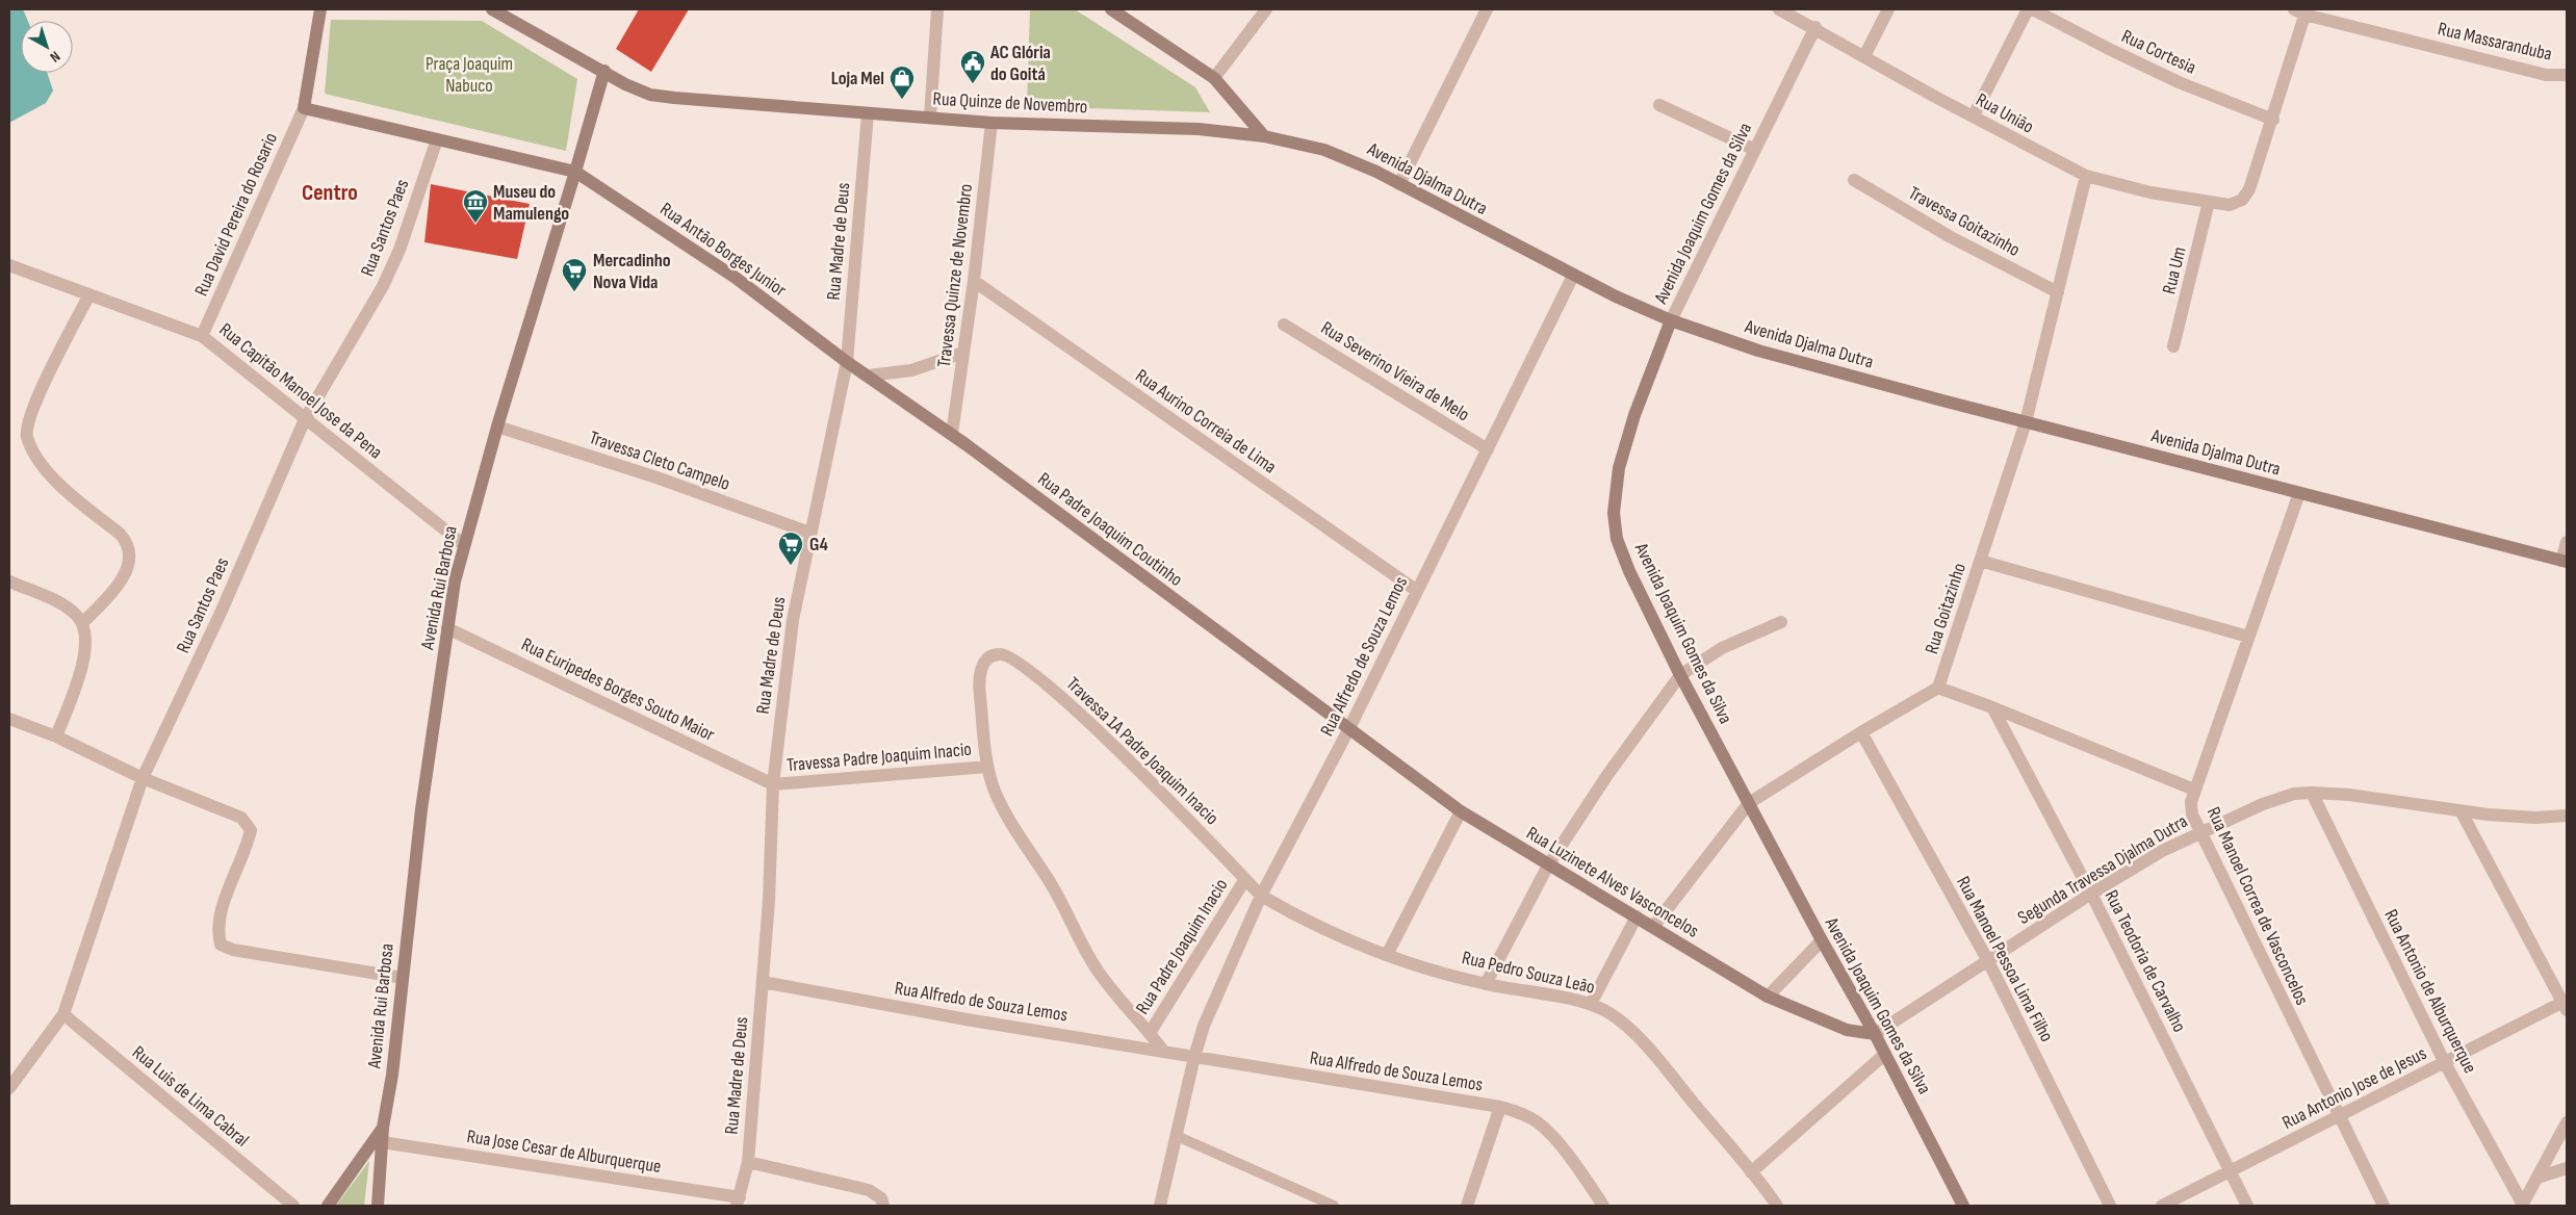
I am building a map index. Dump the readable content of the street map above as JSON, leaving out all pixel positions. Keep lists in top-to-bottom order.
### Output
{
  "streets": {
    "street": [
      "Rua Massaranduba",
      "Rua Cortesia",
      "Rua Quinze de Novembro",
      "Rua União",
      "Avenida Djalma Dutra",
      "Avenida Joaquim Gomes da Silva",
      "Rua David Pereira do Rosario",
      "Travessa Goitazinho",
      "Rua Santos Paes",
      "Rua Madre de Deus",
      "Rua Antão Borges Junior",
      "Rua Um",
      "Travessa Quinze de Novembro",
      "Rua Severino Vieira de Melo",
      "Rua Capitão Manoel Jose da Pena",
      "Rua Aurino Correia de Lima",
      "Travessa Cleto Campelo",
      "Rua Padre Joaquim Coutinho",
      "Avenida Rui Barbosa",
      "Rua Goitazinho",
      "Rua Alfredo de Souza Lemos",
      "Rua Euripedes Borges Souto Maior",
      "Travessa 1A Padre Joaquim Inacio",
      "Travessa Padre Joaquim Inacio",
      "Segunda Travessa Djalma Dutra",
      "Rua Luzinete Alves Vasconcelos",
      "Rua Manoel Correa de Vasconcelos",
      "Rua Padre Joaquim Inacio",
      "Rua Manoel Pessoa Lima Filho",
      "Rua Teodoria de Carvalho",
      "Rua Pedro Souza Leão",
      "Rua Antonio de Alburquerque",
      "Rua Antonio Jose de Jesus",
      "Rua Luis de Lima Cabral",
      "Rua Jose Cesar de Alburquerque"
    ]
  },
  "crossings": [
    ["Rua Cortesia", "Rua União"],
    ["Rua Quinze de Novembro", "Avenida Djalma Dutra"],
    ["Rua Quinze de Novembro", "Rua Madre de Deus"],
    ["Rua Quinze de Novembro", "Travessa Quinze de Novembro"],
    ["Rua Quinze de Novembro", "Avenida Rui Barbosa"],
    ["Rua União", "Avenida Joaquim Gomes da Silva"],
    ["Rua União", "Rua Um"],
    ["Rua União", "Rua Goitazinho"],
    ["Avenida Djalma Dutra", "Avenida Joaquim Gomes da Silva"],
    ["Avenida Djalma Dutra", "Rua Goitazinho"],
    ["Avenida Djalma Dutra", "Rua Alfredo de Souza Lemos"],
    ["Avenida Djalma Dutra", "Rua Manoel Correa de Vasconcelos"],
    ["Avenida Joaquim Gomes da Silva", "Segunda Travessa Djalma Dutra"],
    ["Avenida Joaquim Gomes da Silva", "Rua Luzinete Alves Vasconcelos"],
    ["Rua David Pereira do Rosario", "Rua Capitão Manoel Jose da Pena"],
    ["Travessa Goitazinho", "Rua Goitazinho"],
    ["Rua Santos Paes", "Rua Capitão Manoel Jose da Pena"],
    ["Rua Santos Paes", "Rua Luis de Lima Cabral"],
    ["Rua Madre de Deus", "Rua Antão Borges Junior"],
    ["Rua Madre de Deus", "Travessa Cleto Campelo"],
    ["Rua Madre de Deus", "Rua Padre Joaquim Coutinho"],
    ["Rua Madre de Deus", "Rua Alfredo de Souza Lemos"],
    ["Rua Madre de Deus", "Rua Euripedes Borges Souto Maior"],
    ["Rua Madre de Deus", "Travessa Padre Joaquim Inacio"],
    ["Rua Madre de Deus", "Rua Jose Cesar de Alburquerque"],
    ["Rua Antão Borges Junior", "Rua Padre Joaquim Coutinho"],
    ["Rua Antão Borges Junior", "Avenida Rui Barbosa"],
    ["Travessa Quinze de Novembro", "Rua Aurino Correia de Lima"],
    ["Travessa Quinze de Novembro", "Rua Padre Joaquim Coutinho"],
    ["Rua Severino Vieira de Melo", "Rua Alfredo de Souza Lemos"],
    ["Rua Capitão Manoel Jose da Pena", "Avenida Rui Barbosa"],
    ["Rua Aurino Correia de Lima", "Rua Alfredo de Souza Lemos"],
    ["Travessa Cleto Campelo", "Avenida Rui Barbosa"],
    ["Rua Padre Joaquim Coutinho", "Rua Alfredo de Souza Lemos"],
    ["Rua Padre Joaquim Coutinho", "Rua Luzinete Alves Vasconcelos"],
    ["Avenida Rui Barbosa", "Rua Euripedes Borges Souto Maior"],
    ["Avenida Rui Barbosa", "Rua Jose Cesar de Alburquerque"],
    ["Rua Alfredo de Souza Lemos", "Travessa 1A Padre Joaquim Inacio"],
    ["Rua Alfredo de Souza Lemos", "Rua Luzinete Alves Vasconcelos"],
    ["Rua Alfredo de Souza Lemos", "Rua Pedro Souza Leão"],
    ["Rua Euripedes Borges Souto Maior", "Travessa Padre Joaquim Inacio"],
    ["Travessa 1A Padre Joaquim Inacio", "Travessa Padre Joaquim Inacio"],
    ["Travessa 1A Padre Joaquim Inacio", "Rua Padre Joaquim Inacio"],
    ["Travessa 1A Padre Joaquim Inacio", "Rua Pedro Souza Leão"],
    ["Segunda Travessa Djalma Dutra", "Rua Luzinete Alves Vasconcelos"],
    ["Segunda Travessa Djalma Dutra", "Rua Manoel Correa de Vasconcelos"],
    ["Segunda Travessa Djalma Dutra", "Rua Manoel Pessoa Lima Filho"],
    ["Segunda Travessa Djalma Dutra", "Rua Teodoria de Carvalho"],
    ["Segunda Travessa Djalma Dutra", "Rua Antonio de Alburquerque"],
    ["Rua Manoel Correa de Vasconcelos", "Rua Antonio Jose de Jesus"],
    ["Rua Teodoria de Carvalho", "Rua Antonio Jose de Jesus"],
    ["Rua Antonio de Alburquerque", "Rua Antonio Jose de Jesus"]
  ],
  "districts": ["Centro"],
  "parks": ["Praça Joaquim Nabuco"],
  "places": {
    "public building": ["AC Glória do Goitá"],
    "shop": ["Loja Mel"],
    "museum": ["Museu do Mamulengo"],
    "supermarket": ["Mercadinho Nova Vida", "G4"]
  },
  "north": "bottom right"
}
